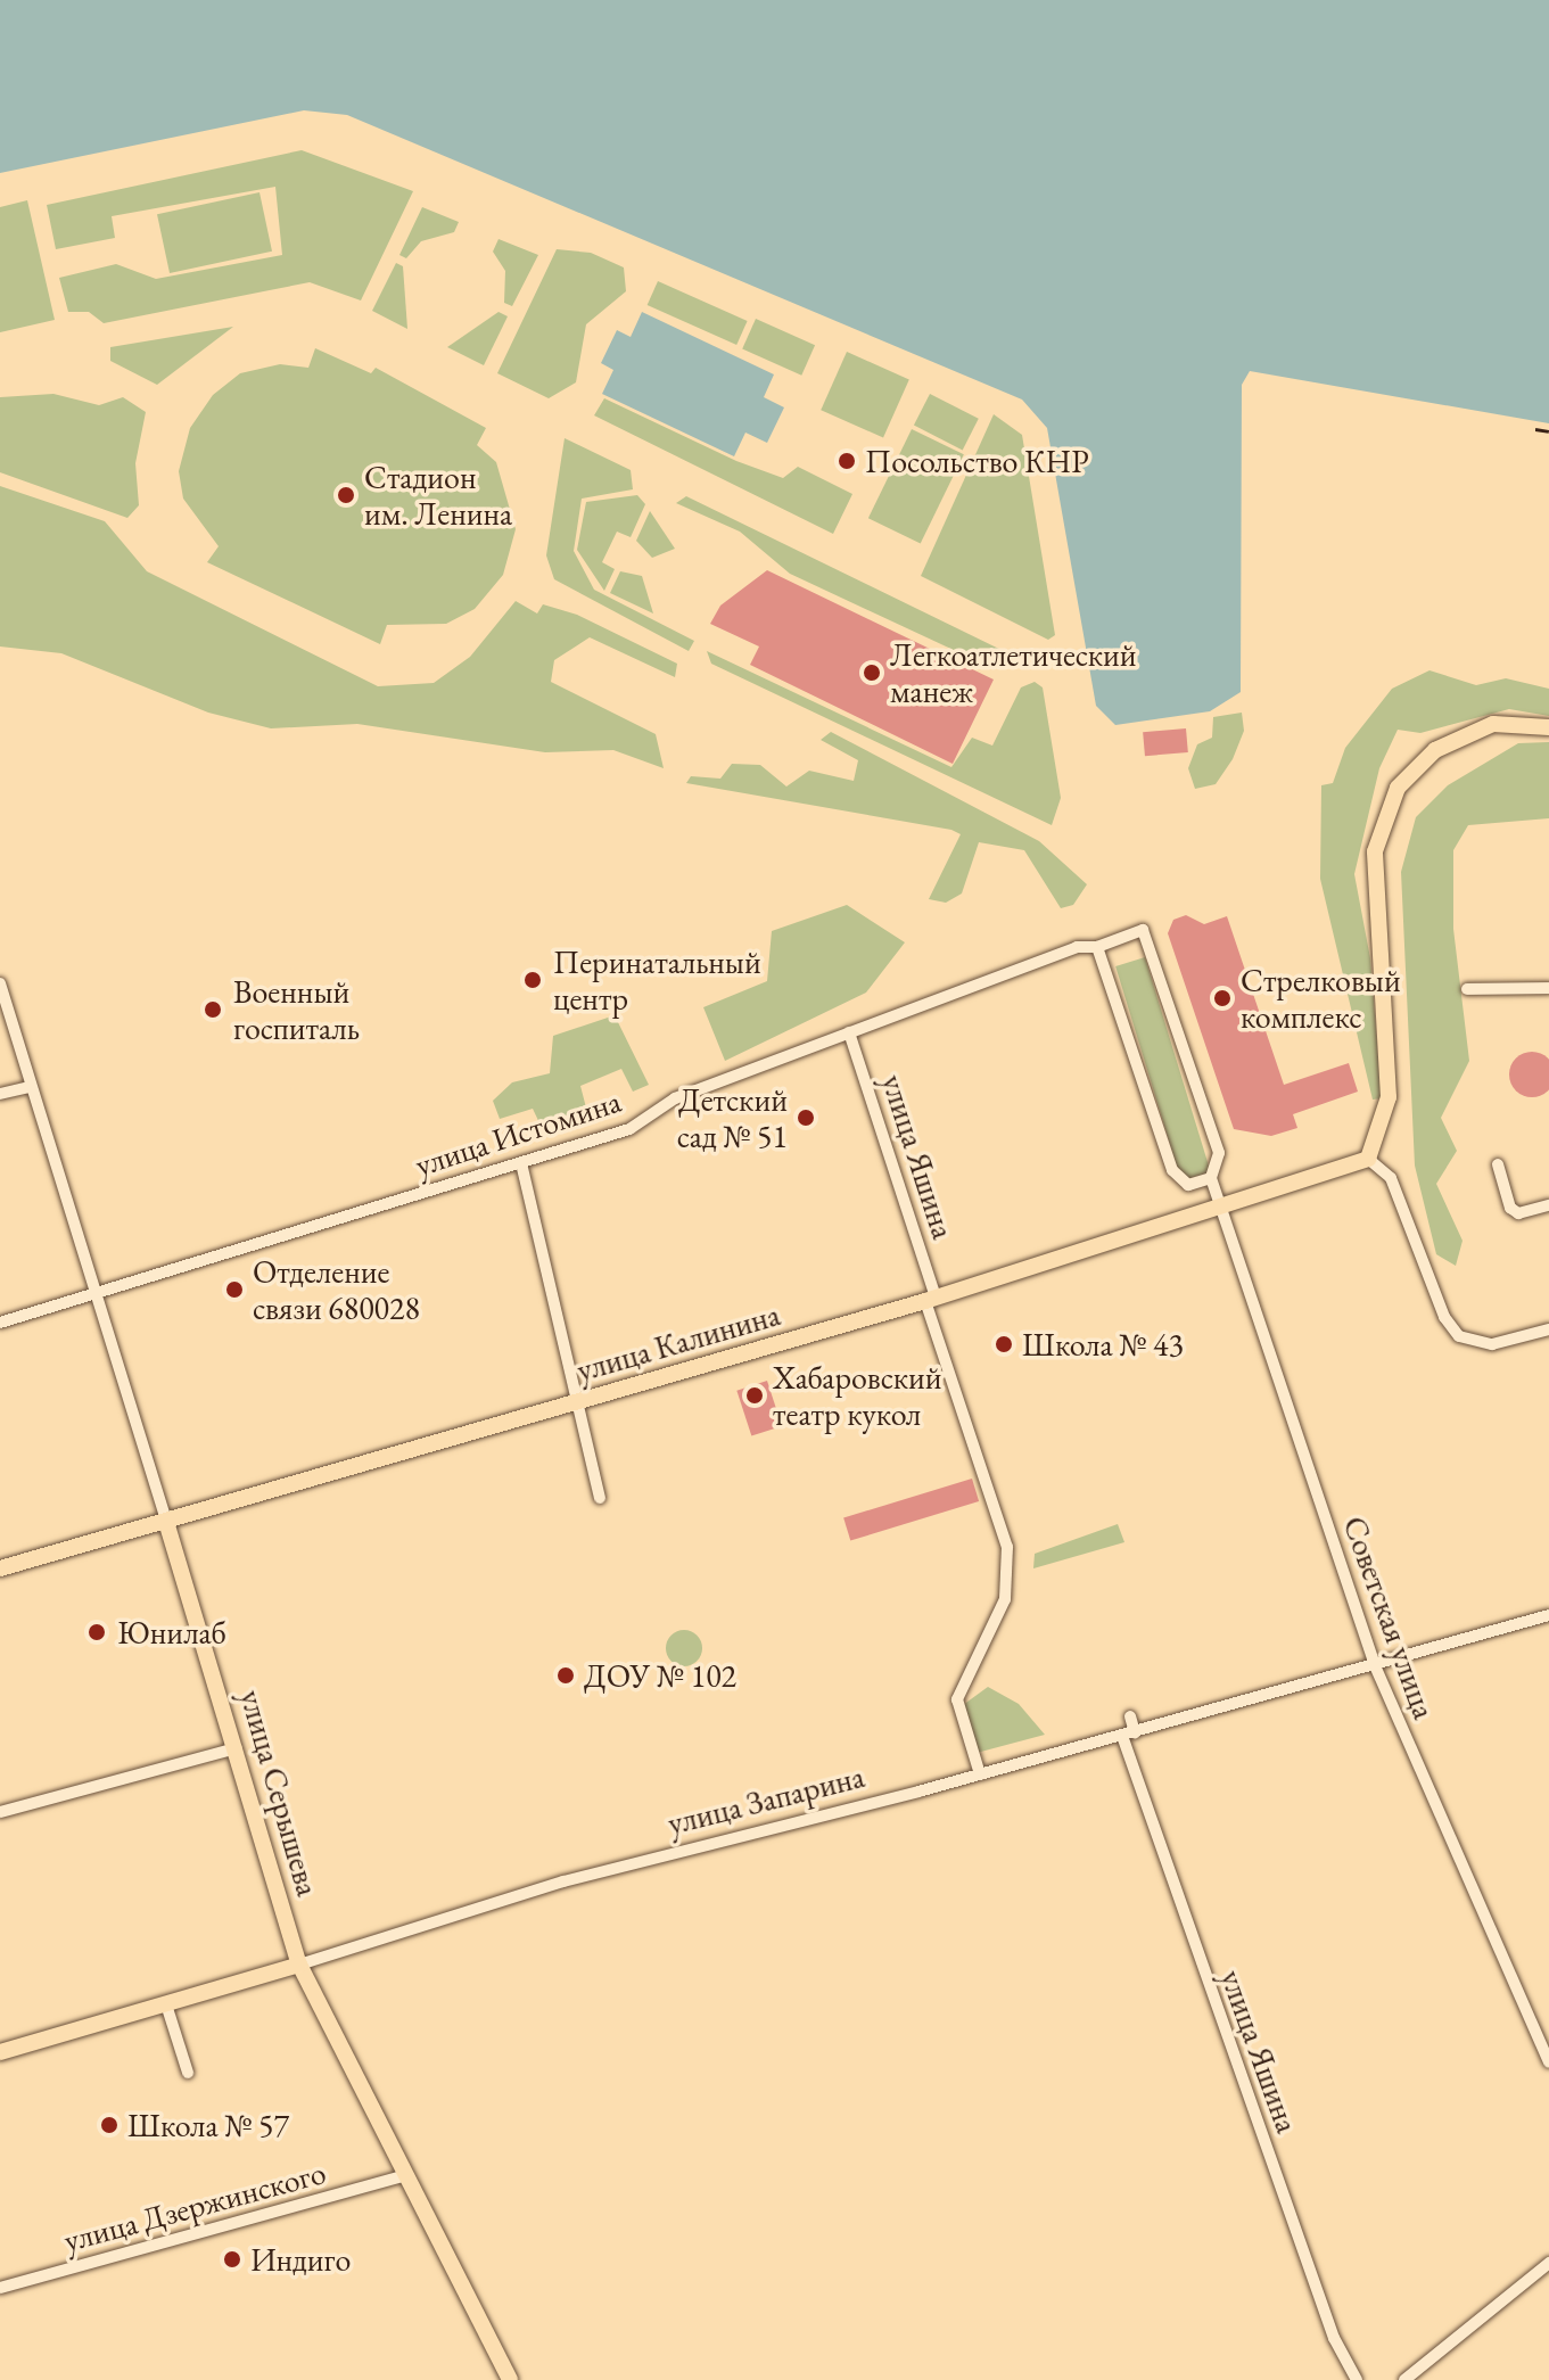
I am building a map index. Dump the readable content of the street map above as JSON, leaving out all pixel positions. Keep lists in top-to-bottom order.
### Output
{
  "streets": {
    "main road": ["улица Калинина", "улица Серышева", "улица Запарина"],
    "street": [
      "улица Истомина",
      "улица Яшина",
      "Советская улица",
      "улица Дзержинского"
    ]
  },
  "crossings": [
    ["улица Истомина", "улица Яшина"],
    ["улица Истомина", "Советская улица"],
    ["улица Истомина", "улица Серышева"],
    ["улица Яшина", "улица Калинина"],
    ["улица Яшина", "улица Запарина"],
    ["улица Калинина", "Советская улица"],
    ["улица Калинина", "улица Серышева"],
    ["Советская улица", "улица Запарина"],
    ["улица Серышева", "улица Запарина"],
    ["улица Серышева", "улица Дзержинского"]
  ],
  "places": [
    "Посольство КНР",
    "Стадион им. Ленина",
    "Легкоатлетический манеж",
    "Перинатальный центр",
    "Стрелковый комплекс",
    "Военный госпиталь",
    "Детский сад № 51",
    "Отделение связи 680028",
    "Школа № 43",
    "Хабаровский театр кукол",
    "Юнилаб",
    "ДОУ № 102",
    "Школа № 57",
    "Индиго"
  ]
}
